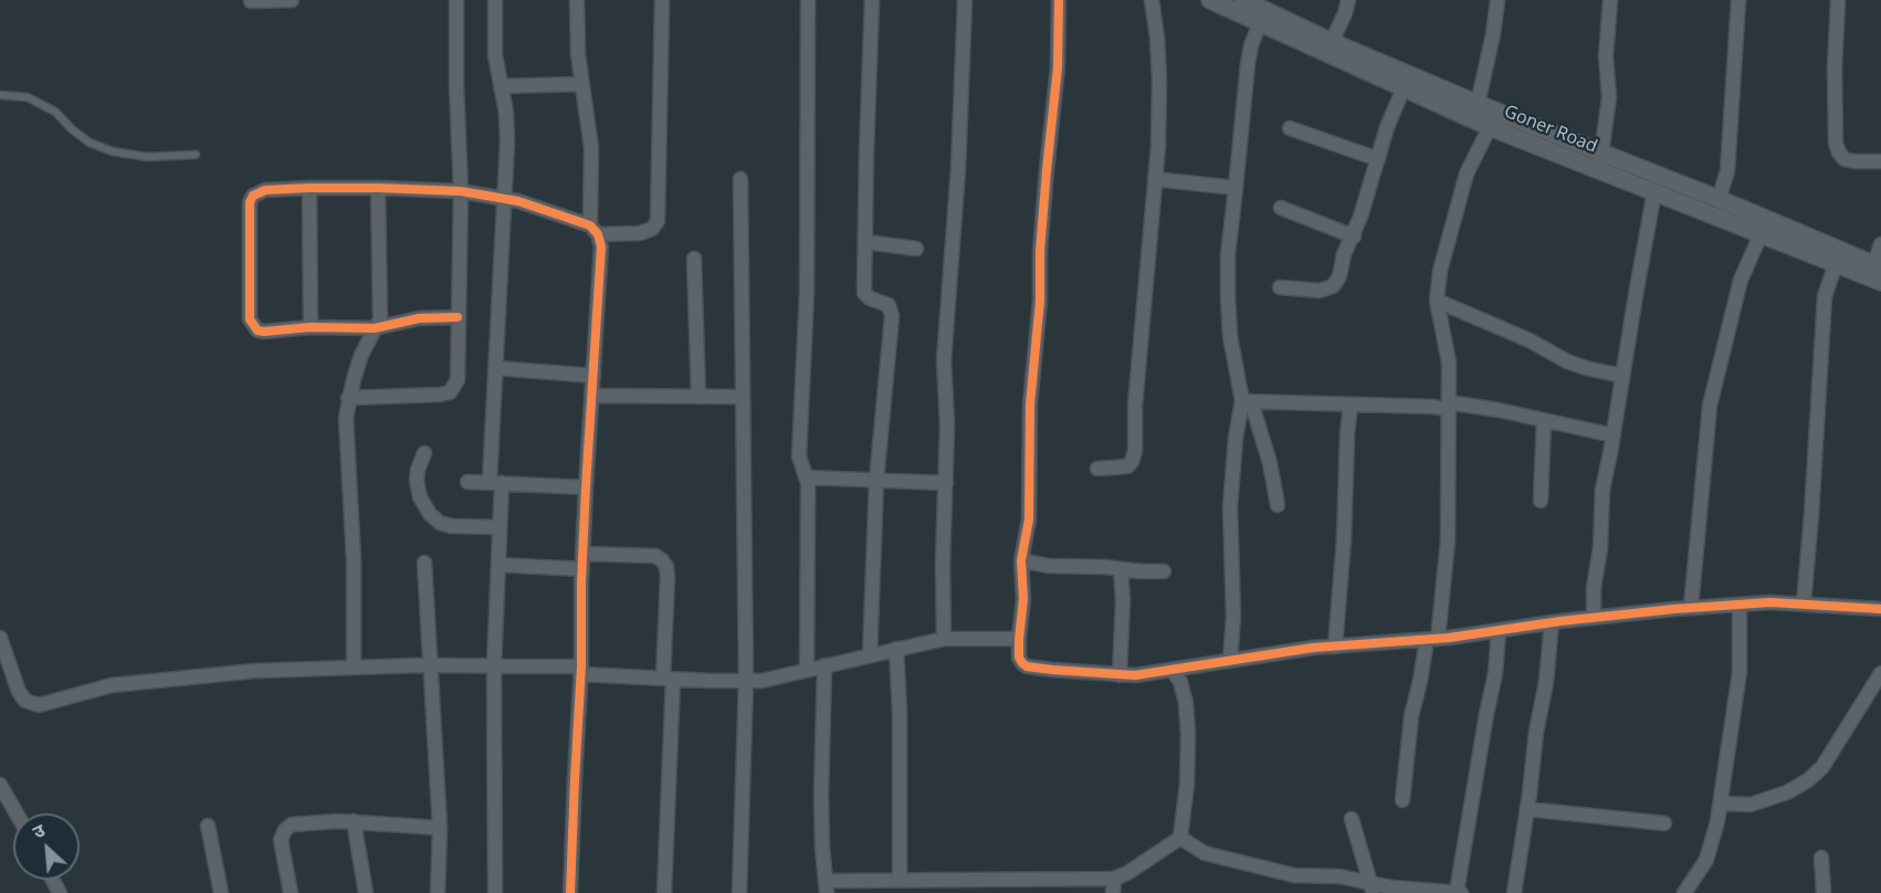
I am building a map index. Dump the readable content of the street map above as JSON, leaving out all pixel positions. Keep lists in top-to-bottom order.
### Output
{
  "streets": {
    "street": ["Goner Road"]
  },
  "north": "top left"
}
